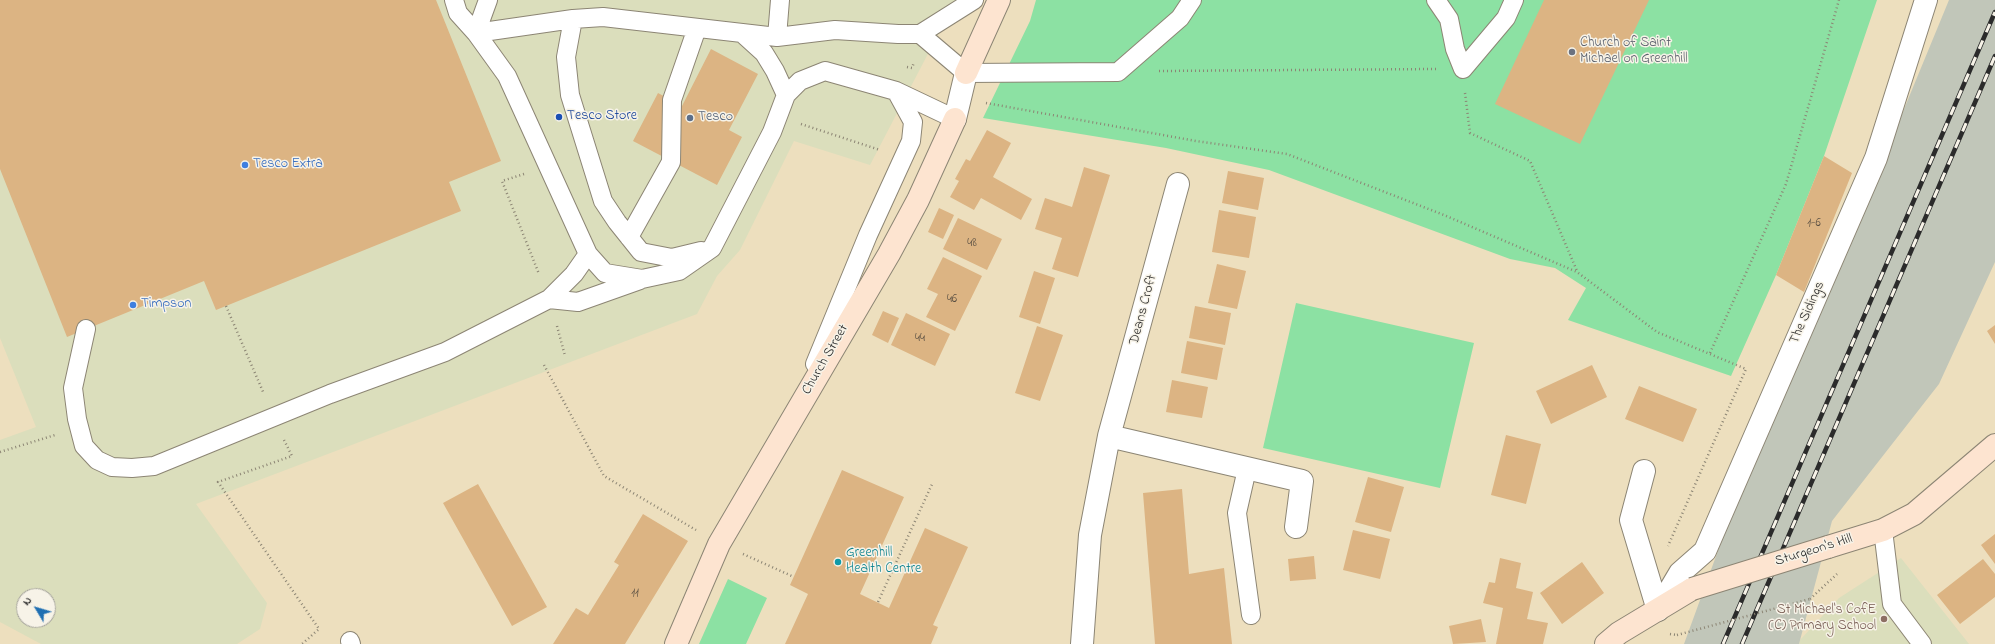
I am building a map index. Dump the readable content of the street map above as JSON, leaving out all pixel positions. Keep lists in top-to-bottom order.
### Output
{
  "streets": {
    "street": [
      "Deans Croft",
      "The Sidings",
      "Church Street",
      "Sturgeon's Hill"
    ]
  },
  "crossings": [
    ["The Sidings", "Sturgeon's Hill"]
  ],
  "places": [
    "Church of Saint Michael on Greenhill",
    "Tesco Store",
    "Tesco",
    "Tesco Extra",
    "Timpson",
    "Greenhill Health Centre",
    "St Michael's CofE (C) Primary School"
  ],
  "house_numbers": [
    "1-6",
    "48",
    "46",
    "44",
    "11"
  ],
  "north": "top left"
}
